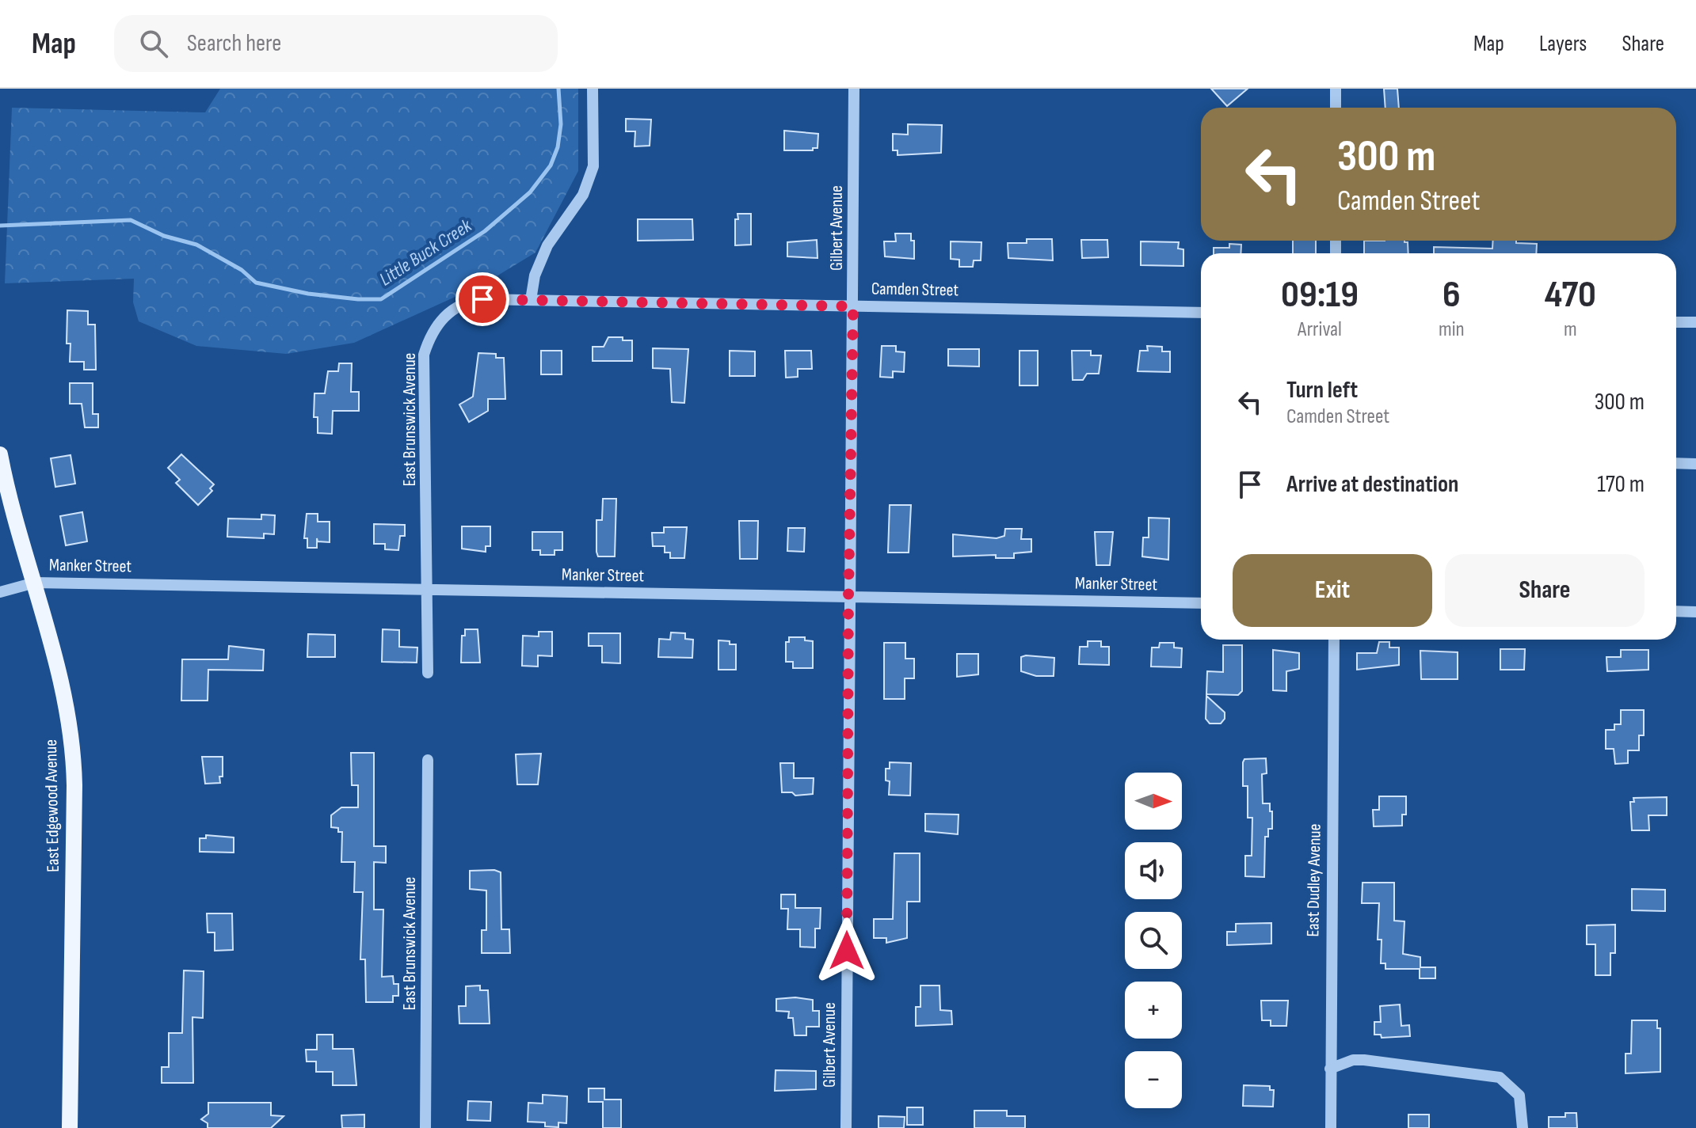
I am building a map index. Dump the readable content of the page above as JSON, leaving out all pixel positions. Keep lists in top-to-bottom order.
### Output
{
  "streets": {
    "main road": ["East Edgewood Avenue"],
    "street": [
      "Gilbert Avenue",
      "Camden Street",
      "East Brunswick Avenue",
      "Manker Street",
      "East Dudley Avenue"
    ]
  },
  "crossings": [
    ["Gilbert Avenue", "Camden Street"],
    ["Gilbert Avenue", "Manker Street"],
    ["Camden Street", "East Brunswick Avenue"],
    ["East Brunswick Avenue", "Manker Street"],
    ["Manker Street", "East Edgewood Avenue"]
  ],
  "water": ["Little Buck Creek"],
  "north": "right",
  "page": {
    "header": "Map",
    "search": "Search here",
    "nav": ["Map", "Layers", "Share"],
    "turn": ["300 m", "Camden Street"],
    "eta": [
      "09:19",
      "Arrival",
      "6",
      "min",
      "470",
      "m"
    ],
    "list": [
      {
        "name": "Turn left",
        "note": "Camden Street",
        "value": "300 m"
      },
      {
        "name": "Arrive at destination",
        "value": "170 m"
      }
    ],
    "buttons": ["Exit", "Share"],
    "map_buttons": ["+", "−"]
  }
}
